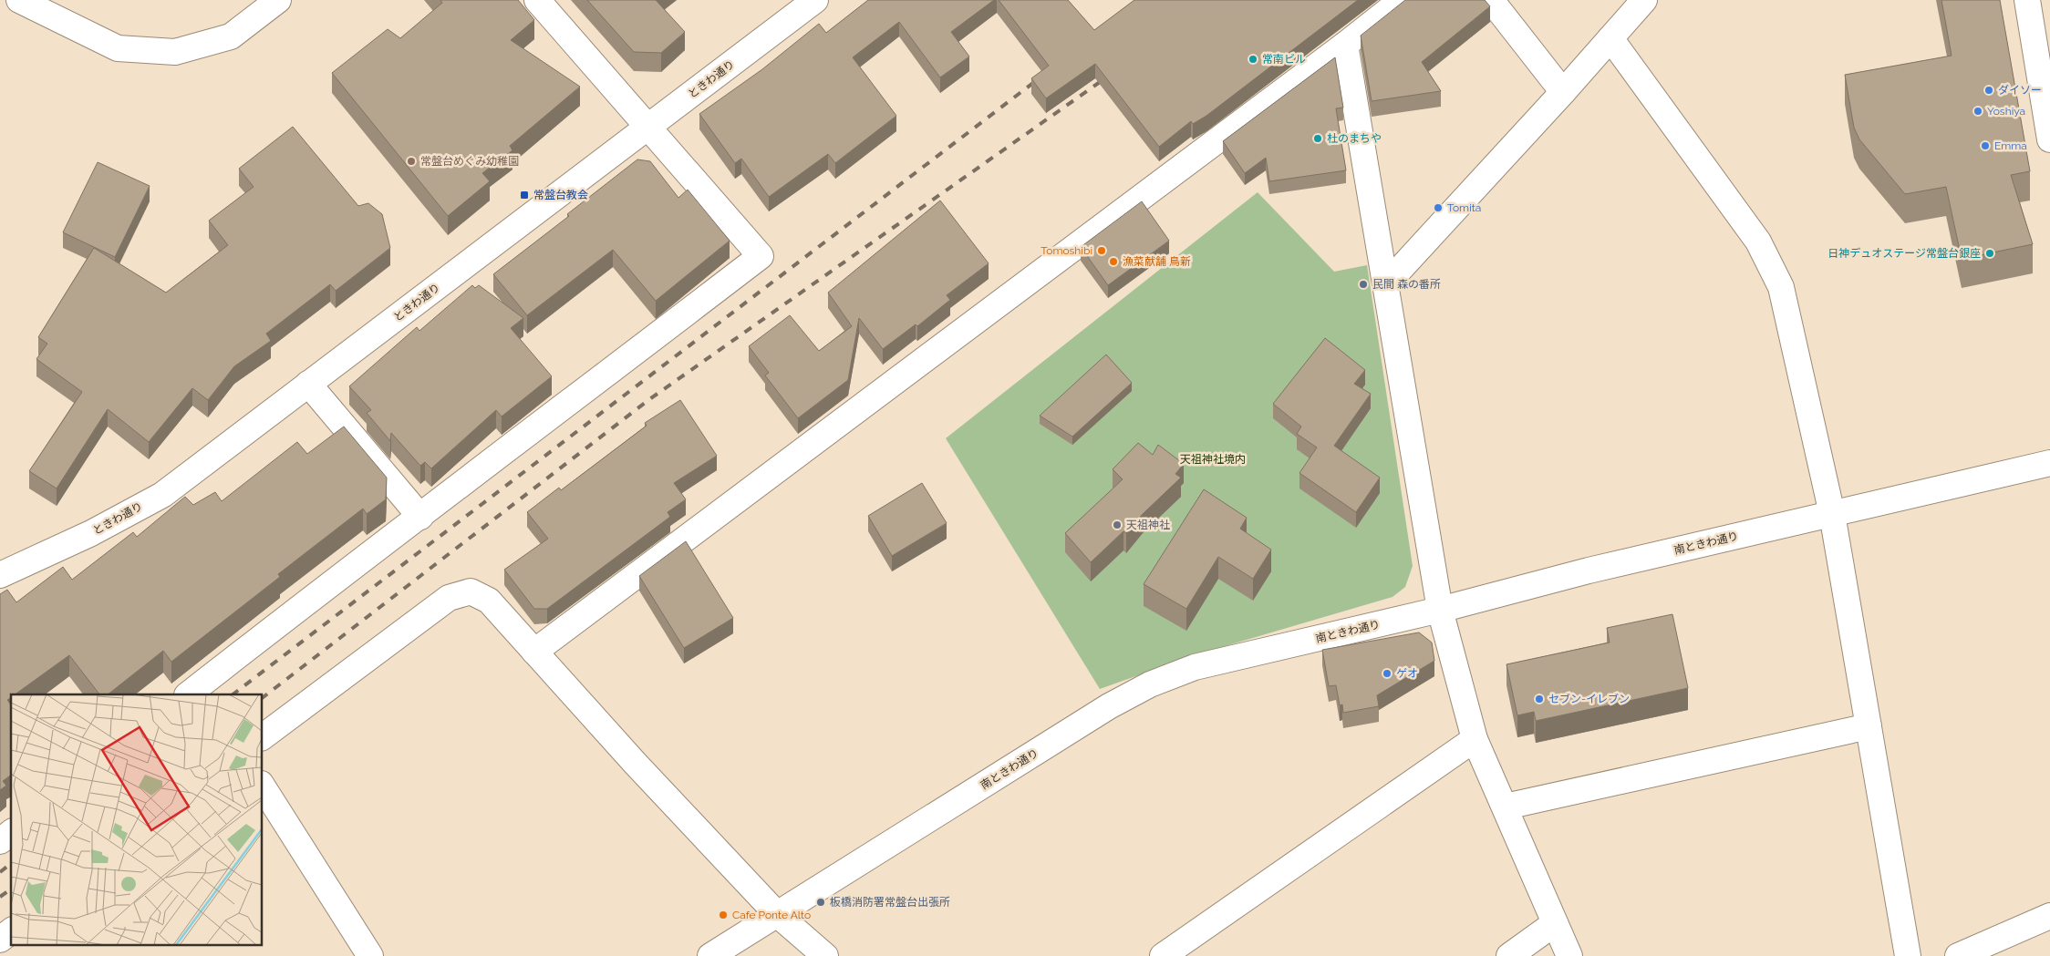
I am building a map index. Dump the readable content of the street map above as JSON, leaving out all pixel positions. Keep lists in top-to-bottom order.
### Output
{
  "streets": {
    "street": ["ときわ通り", "南ときわ通り"]
  },
  "parks": ["天祖神社境内"],
  "places": {
    "other": [
      "常南ビル",
      "ダイソー",
      "Yoshiya",
      "杜のまちや",
      "Emma",
      "常盤台めぐみ幼稚園",
      "Tomita",
      "Tomoshibi",
      "日神デュオステージ常盤台銀座",
      "漁菜献舗 鳥新",
      "民間 森の番所",
      "天祖神社",
      "ゲオ",
      "セブン-イレブン",
      "板橋消防署常盤台出張所",
      "Cafe Ponte Alto"
    ],
    "transit": ["常盤台教会"]
  }
}
